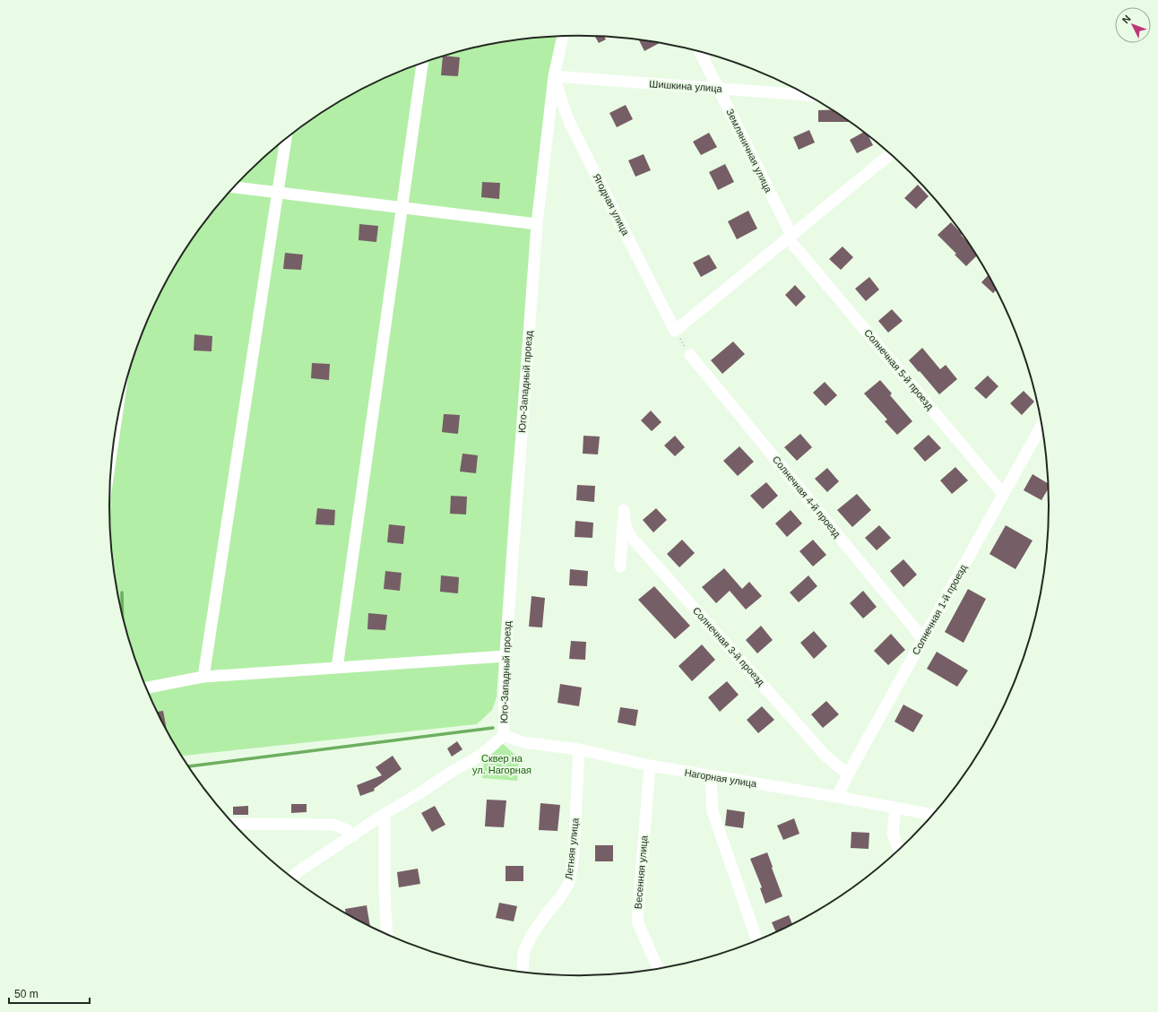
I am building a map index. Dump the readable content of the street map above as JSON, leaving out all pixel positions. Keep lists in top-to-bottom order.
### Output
{
  "streets": {
    "street": [
      "Шишкина улица",
      "Земляничная улица",
      "Ягодная улица",
      "Солнечная 5-й проезд",
      "Юго-Западный проезд",
      "Солнечная 4-й проезд",
      "Солнечная 1-й проезд",
      "Солнечная 3-й проезд",
      "Нагорная улица",
      "Летняя улица",
      "Весенняя улица"
    ]
  },
  "crossings": [
    ["Шишкина улица", "Земляничная улица"],
    ["Шишкина улица", "Ягодная улица"],
    ["Шишкина улица", "Юго-Западный проезд"],
    ["Земляничная улица", "Солнечная 5-й проезд"],
    ["Ягодная улица", "Юго-Западный проезд"],
    ["Солнечная 5-й проезд", "Солнечная 1-й проезд"],
    ["Юго-Западный проезд", "Нагорная улица"],
    ["Солнечная 4-й проезд", "Солнечная 1-й проезд"],
    ["Солнечная 1-й проезд", "Солнечная 3-й проезд"],
    ["Солнечная 1-й проезд", "Нагорная улица"],
    ["Нагорная улица", "Летняя улица"],
    ["Нагорная улица", "Весенняя улица"]
  ],
  "parks": ["Сквер на ул. Нагорная"],
  "scale_bar": "50 m",
  "north": "top left"
}
